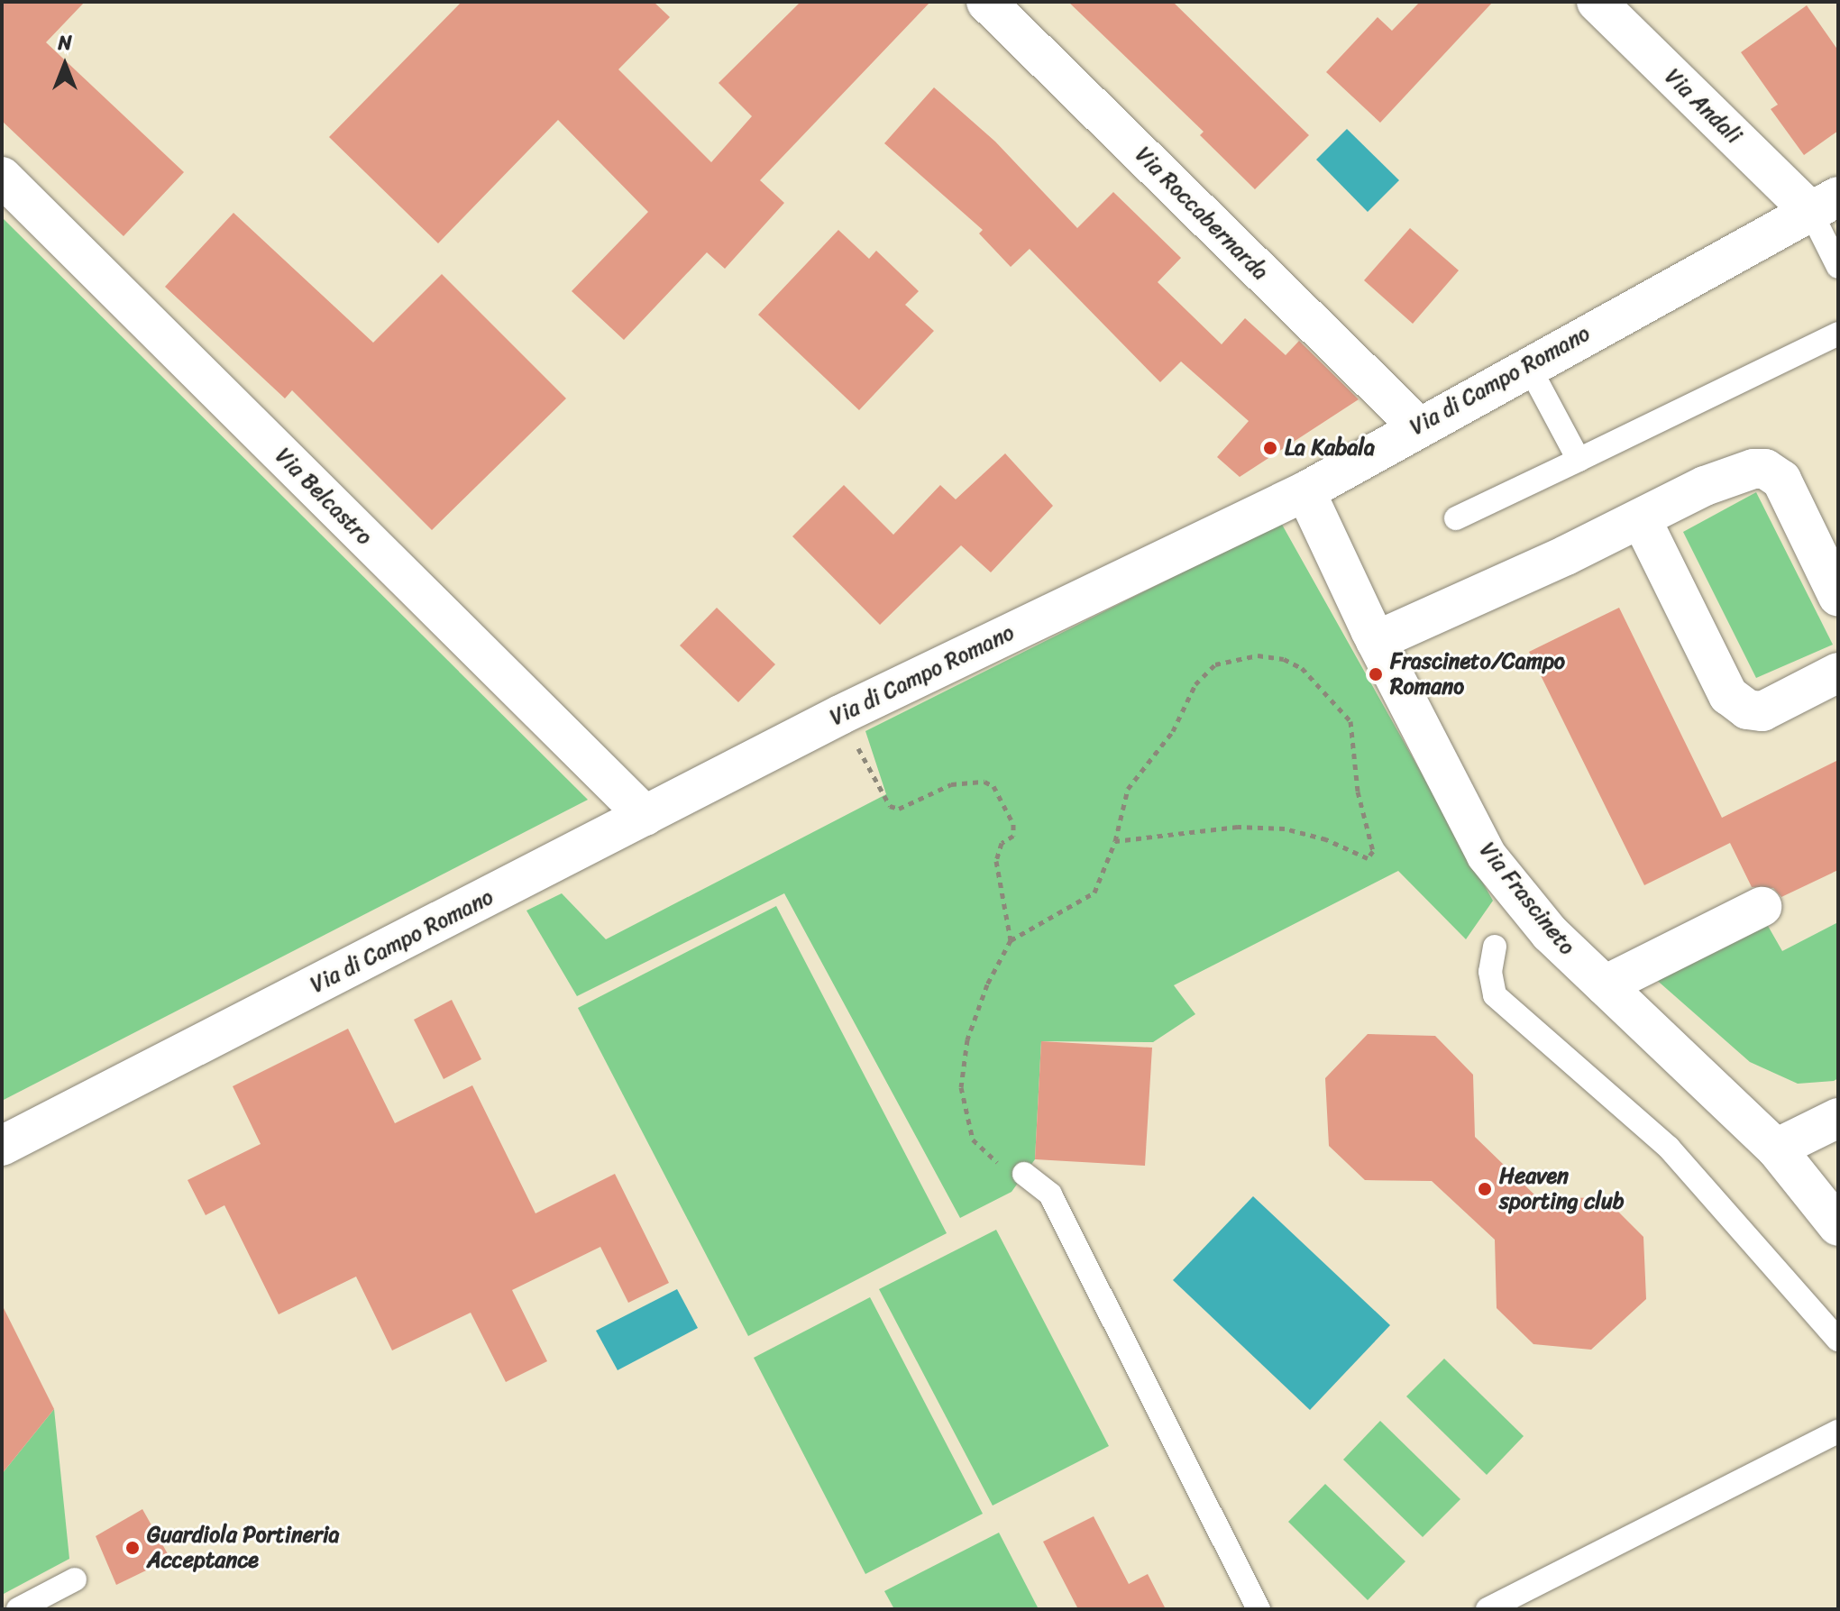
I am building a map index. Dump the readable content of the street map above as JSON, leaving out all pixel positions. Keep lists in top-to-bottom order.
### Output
{
  "streets": {
    "street": [
      "Via Andali",
      "Via Roccabernarda",
      "Via di Campo Romano",
      "Via Belcastro",
      "Via Frascineto"
    ]
  },
  "crossings": [
    ["Via Andali", "Via di Campo Romano"],
    ["Via Roccabernarda", "Via di Campo Romano"],
    ["Via di Campo Romano", "Via Belcastro"],
    ["Via di Campo Romano", "Via Frascineto"]
  ],
  "places": [
    "La Kabala",
    "Frascineto/Campo Romano",
    "Heaven sporting club",
    "Guardiola Portineria Acceptance"
  ],
  "north": "top"
}
